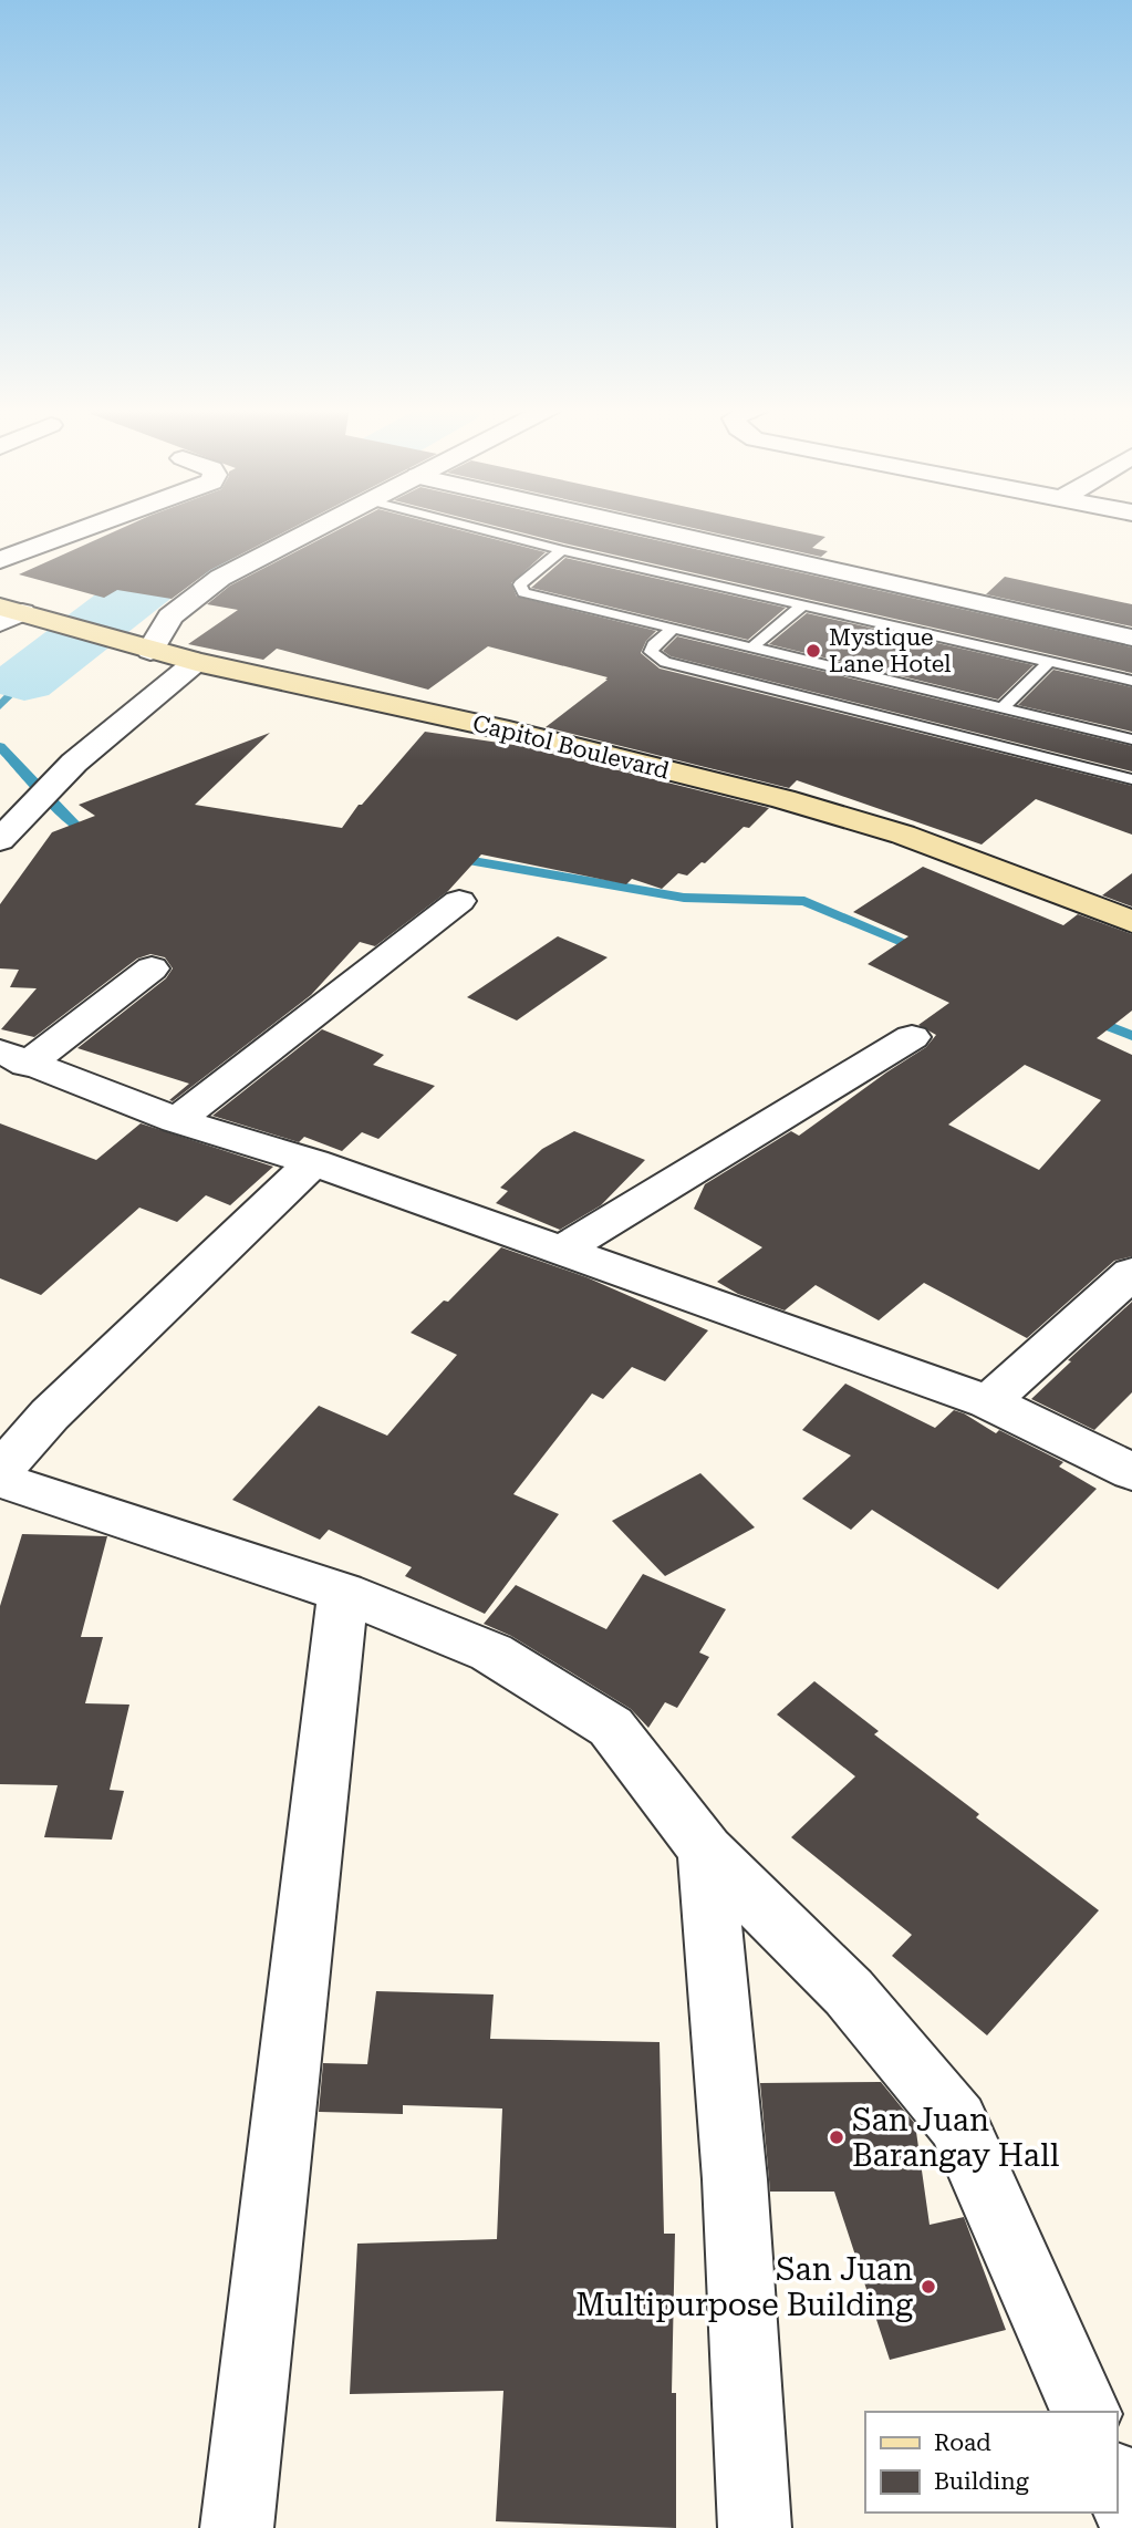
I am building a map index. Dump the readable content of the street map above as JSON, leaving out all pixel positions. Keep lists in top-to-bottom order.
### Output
{
  "streets": {
    "main road": ["Capitol Boulevard"]
  },
  "places": ["Mystique Lane Hotel", "San Juan Barangay Hall", "San Juan Multipurpose Building"],
  "legend": ["Road", "Building"]
}
